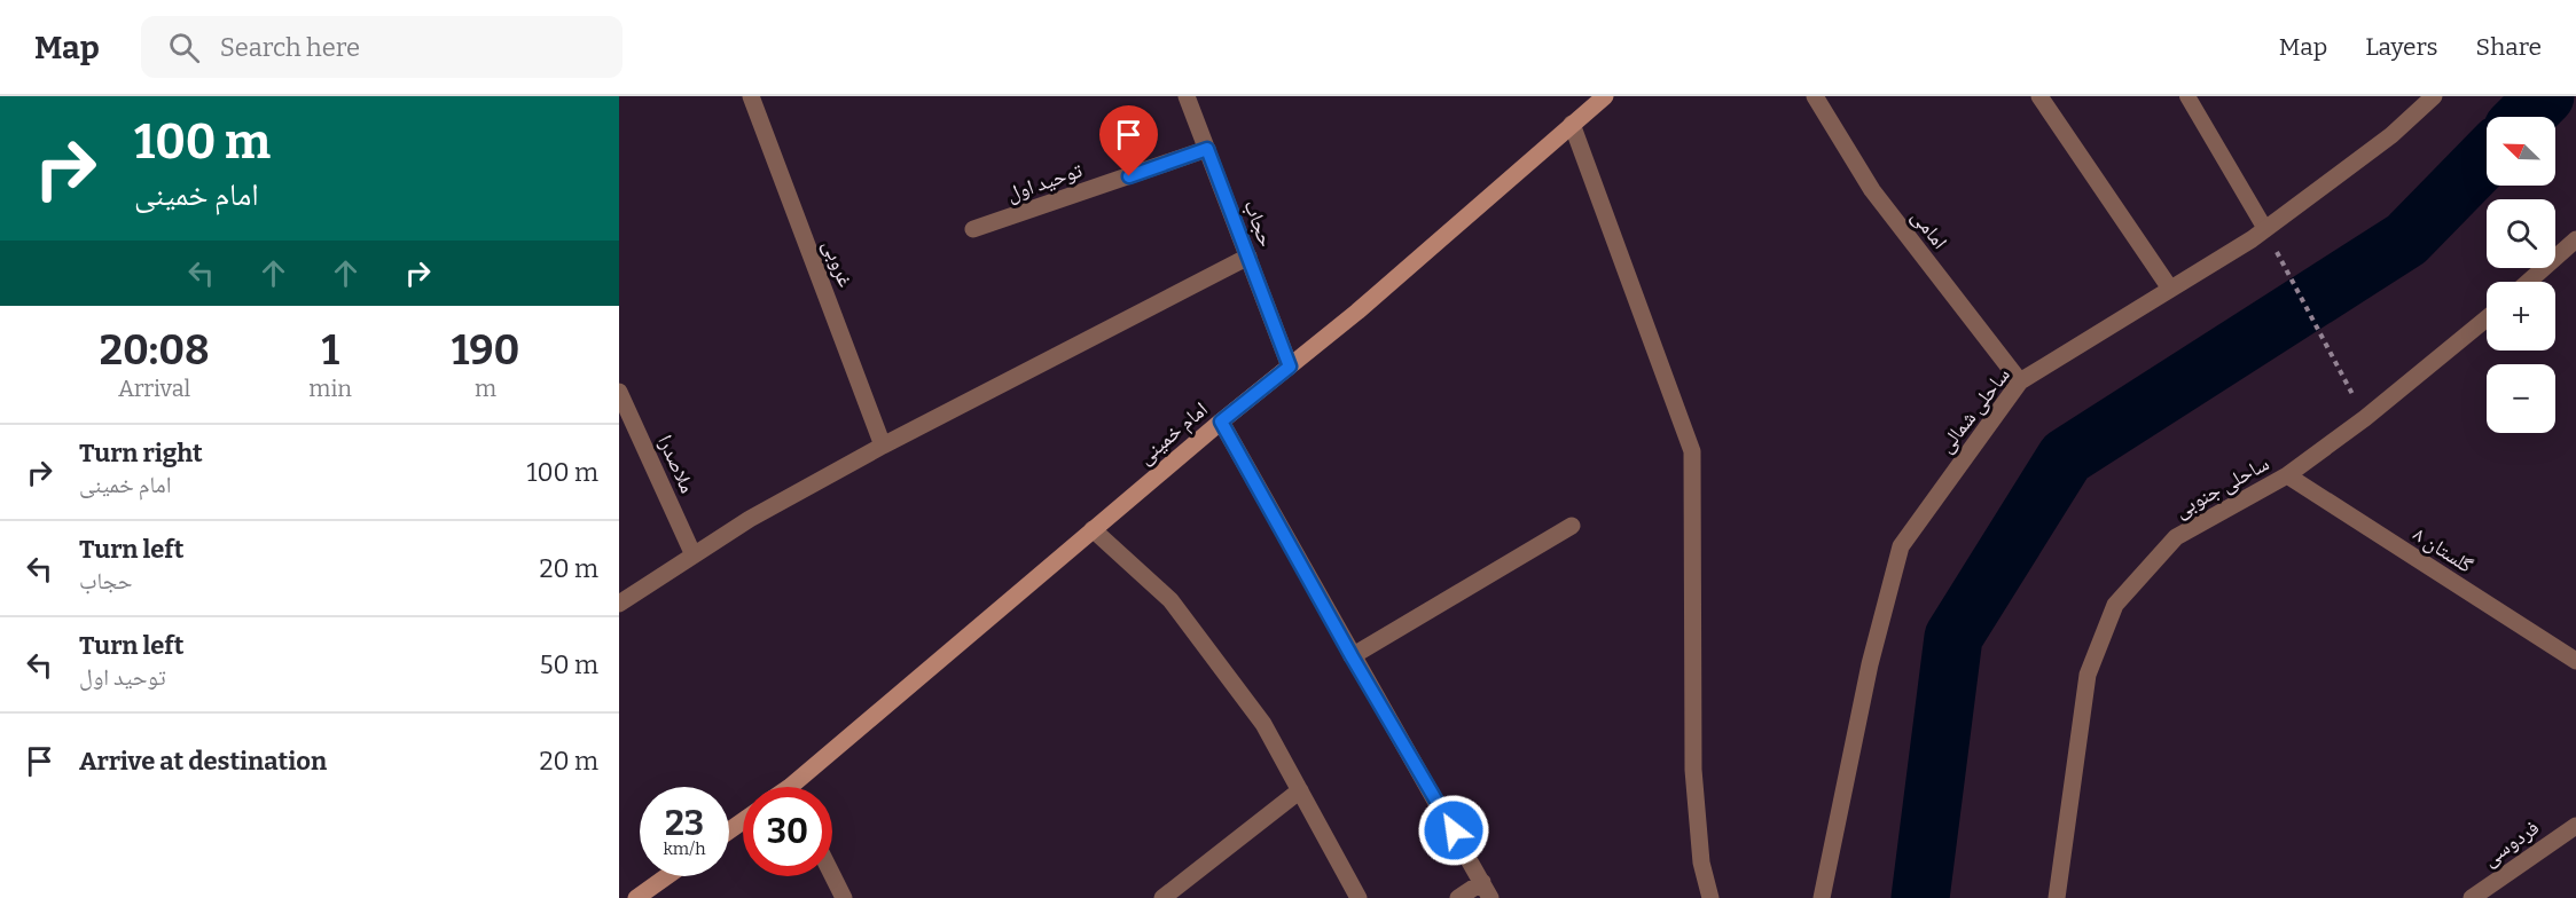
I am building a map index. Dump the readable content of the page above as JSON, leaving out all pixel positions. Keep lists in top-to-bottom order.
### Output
{
  "streets": {
    "main road": ["امام خمینی"],
    "street": [
      "توحید اول",
      "حجاب",
      "امامی",
      "غروبی",
      "ساحلی شمالی",
      "ملاصدرا",
      "ساحلی جنوبی",
      "گلستان ۸",
      "فردوسی"
    ]
  },
  "crossings": [
    ["توحید اول", "حجاب"],
    ["حجاب", "امام خمینی"],
    ["امامی", "ساحلی شمالی"],
    ["ساحلی جنوبی", "گلستان ۸"]
  ],
  "north": "top left",
  "page": {
    "header": "Map",
    "search": "Search here",
    "nav": ["Map", "Layers", "Share"],
    "turn": ["100 m", "امام خمینی"],
    "map_buttons": ["+", "−"],
    "eta": [
      "20:08",
      "Arrival",
      "1",
      "min",
      "190",
      "m"
    ],
    "list": [
      {
        "name": "Turn right",
        "note": "امام خمینی",
        "value": "100 m"
      },
      {
        "name": "Turn left",
        "note": "حجاب",
        "value": "20 m"
      },
      {
        "name": "Turn left",
        "note": "توحید اول",
        "value": "50 m"
      },
      {
        "name": "Arrive at destination",
        "value": "20 m"
      }
    ],
    "speed": "23 km/h",
    "limit": "30"
  }
}
